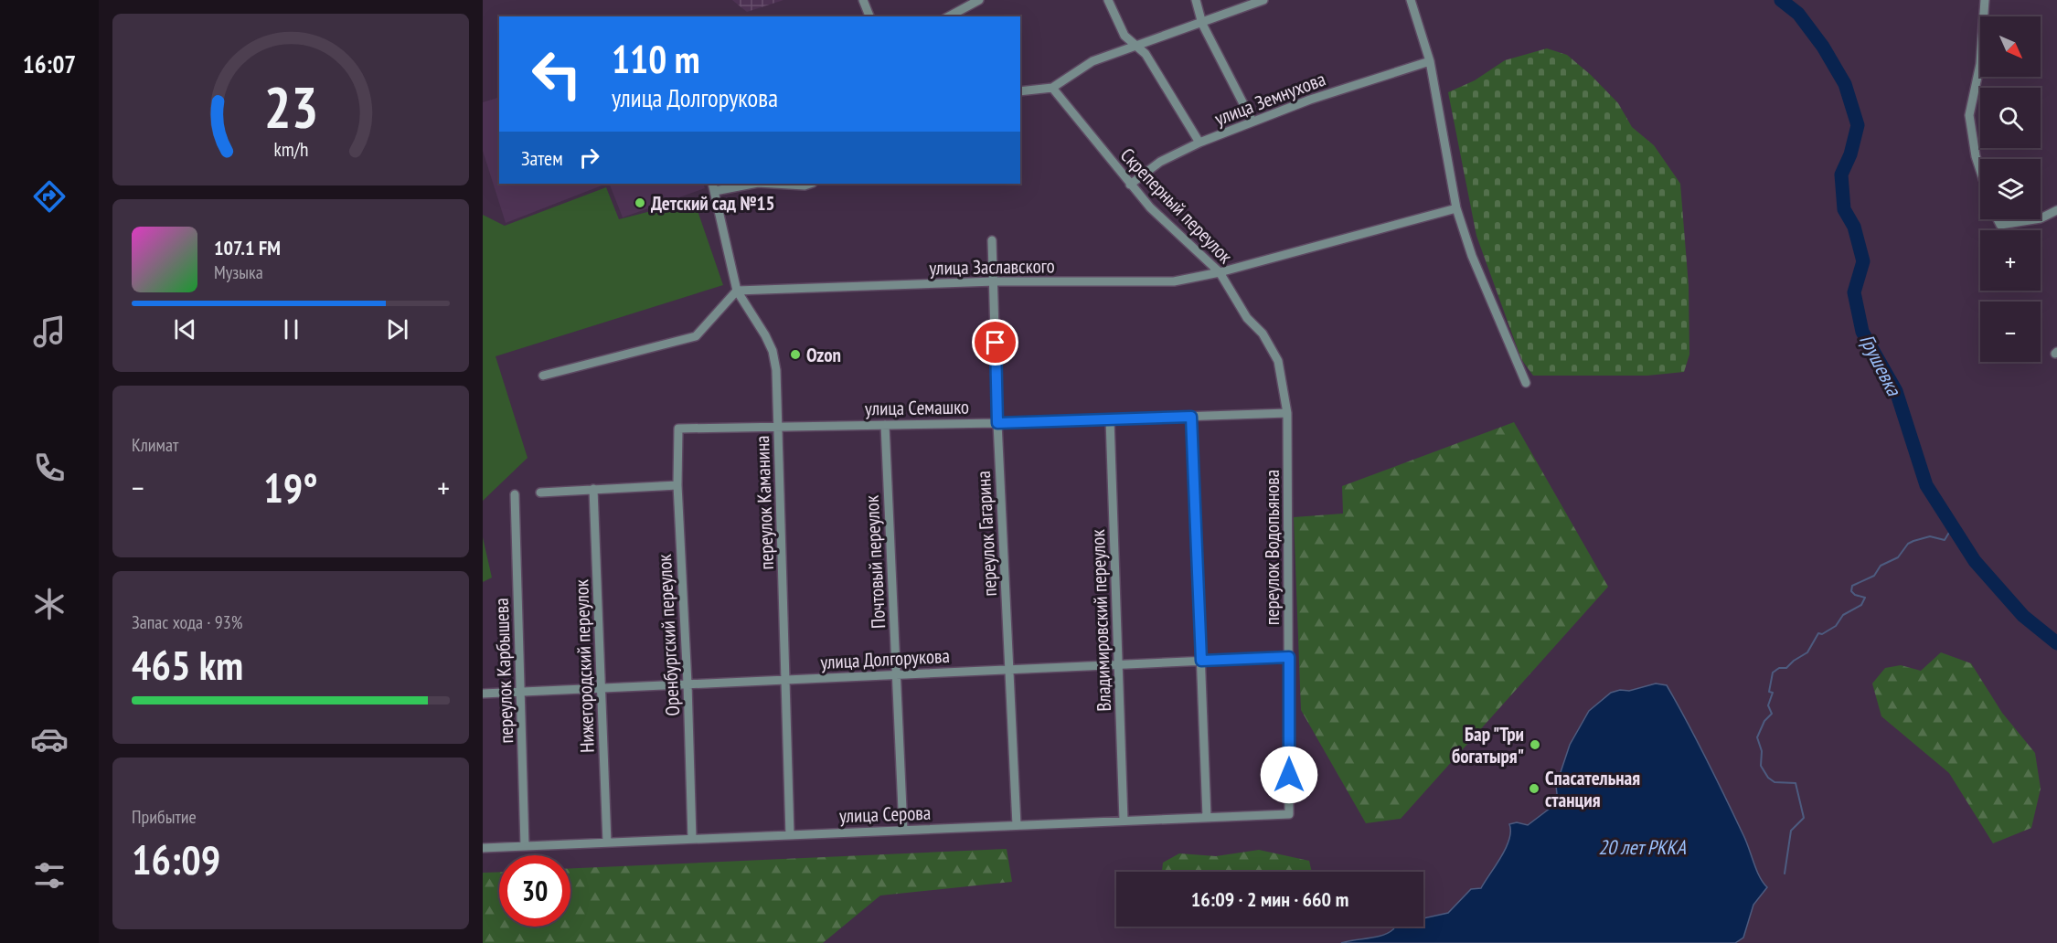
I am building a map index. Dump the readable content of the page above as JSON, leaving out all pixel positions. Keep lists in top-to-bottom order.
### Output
{
  "streets": {
    "street": [
      "улица Земнухова",
      "Скреперный переулок",
      "улица Заславского",
      "улица Семашко",
      "переулок Каманина",
      "переулок Гагарина",
      "переулок Водопьянова",
      "Почтовый переулок",
      "Владимировский переулок",
      "Оренбургский переулок",
      "улица Долгорукова",
      "Нижегородский переулок",
      "переулок Карбышева",
      "улица Серова"
    ]
  },
  "crossings": [
    ["улица Земнухова", "Скреперный переулок"],
    ["Скреперный переулок", "улица Заславского"],
    ["Скреперный переулок", "улица Семашко"],
    ["Скреперный переулок", "переулок Водопьянова"],
    ["улица Заславского", "переулок Каманина"],
    ["улица Заславского", "переулок Гагарина"],
    ["улица Семашко", "переулок Каманина"],
    ["улица Семашко", "переулок Гагарина"],
    ["улица Семашко", "переулок Водопьянова"],
    ["улица Семашко", "Почтовый переулок"],
    ["улица Семашко", "Владимировский переулок"],
    ["улица Семашко", "Оренбургский переулок"],
    ["переулок Каманина", "улица Долгорукова"],
    ["переулок Каманина", "улица Серова"],
    ["переулок Гагарина", "улица Долгорукова"],
    ["переулок Гагарина", "улица Серова"],
    ["переулок Водопьянова", "улица Долгорукова"],
    ["переулок Водопьянова", "улица Серова"],
    ["Почтовый переулок", "улица Долгорукова"],
    ["Почтовый переулок", "улица Серова"],
    ["Владимировский переулок", "улица Долгорукова"],
    ["Владимировский переулок", "улица Серова"],
    ["Оренбургский переулок", "улица Долгорукова"],
    ["Оренбургский переулок", "улица Серова"],
    ["улица Долгорукова", "Нижегородский переулок"],
    ["улица Долгорукова", "переулок Карбышева"],
    ["Нижегородский переулок", "улица Серова"],
    ["переулок Карбышева", "улица Серова"]
  ],
  "water": ["Грушевка", "20 лет РККА"],
  "places": [
    "Детский сад №15",
    "Ozon",
    "Бар \"Три богатыря\"",
    "Спасательная станция"
  ],
  "north": "bottom right",
  "page": {
    "tabs": "16:07",
    "map_buttons": ["+", "−"],
    "turn": ["110 m", "улица Долгорукова"],
    "then": "Затем",
    "song": ["107.1 FM", "Музыка"],
    "tile": [
      "Климат",
      ["Запас хода · 93%", "465 km"],
      ["Прибытие", "16:09"]
    ],
    "heat": ["−", "19°", "+"],
    "limit": "30",
    "trip": "16:09 · 2 мин · 660 m",
    "gauge": ["23", "km/h"]
  }
}
